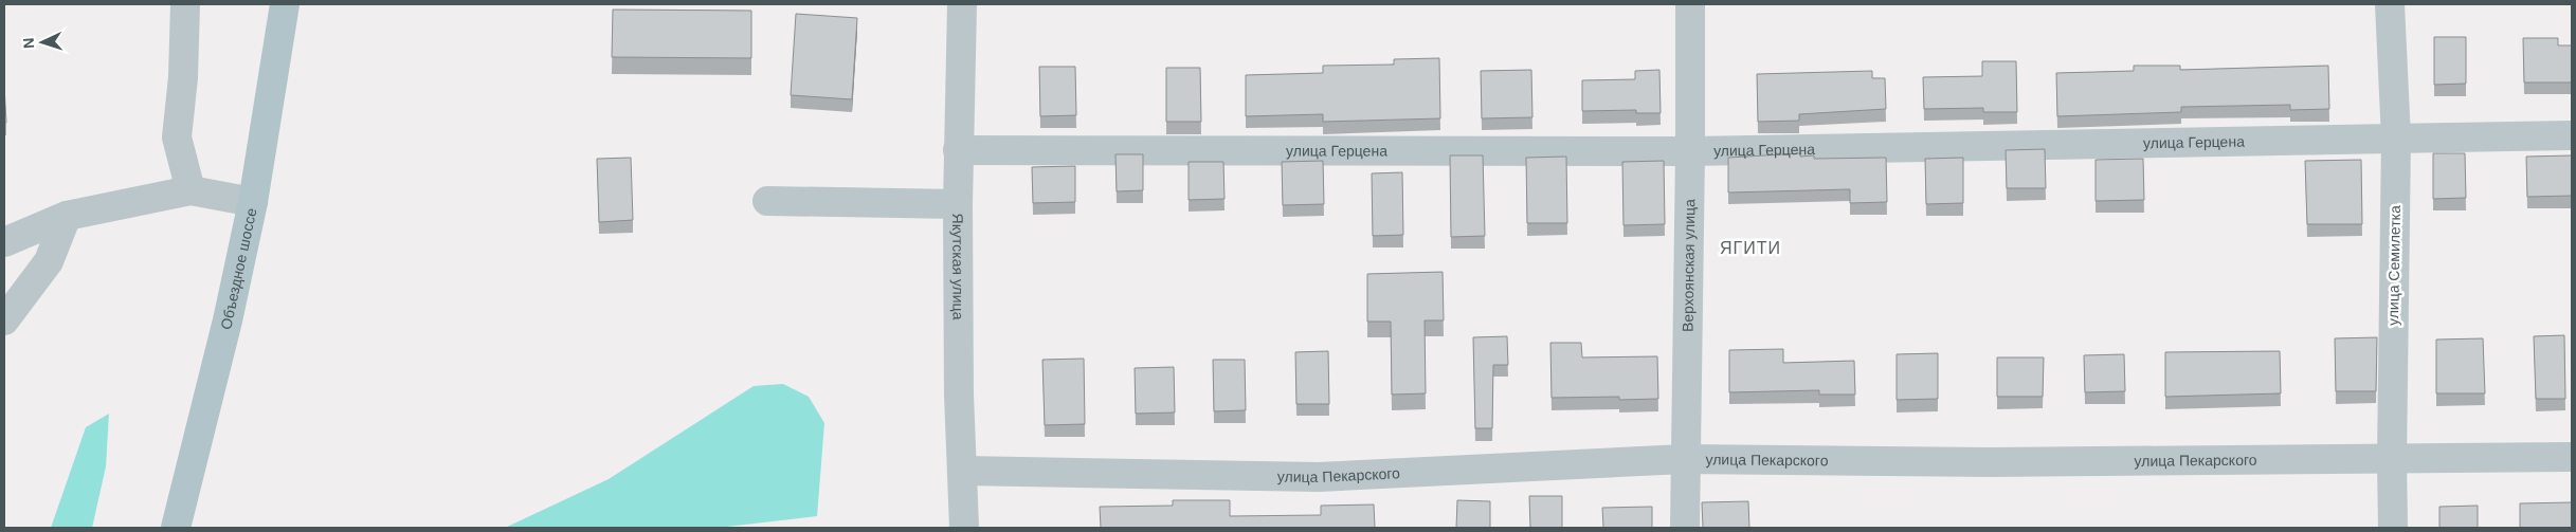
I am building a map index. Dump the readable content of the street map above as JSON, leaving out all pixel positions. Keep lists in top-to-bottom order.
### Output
{
  "streets": {
    "main road": ["Объездное шоссе"],
    "street": [
      "улица Герцена",
      "улица Семилетка",
      "Якутская улица",
      "Верхоянская улица",
      "улица Пекарского"
    ]
  },
  "crossings": [
    ["улица Герцена", "улица Семилетка"],
    ["улица Герцена", "Якутская улица"],
    ["улица Герцена", "Верхоянская улица"],
    ["улица Семилетка", "улица Пекарского"],
    ["Якутская улица", "улица Пекарского"],
    ["Верхоянская улица", "улица Пекарского"]
  ],
  "districts": ["ЯГИТИ"],
  "north": "left"
}
